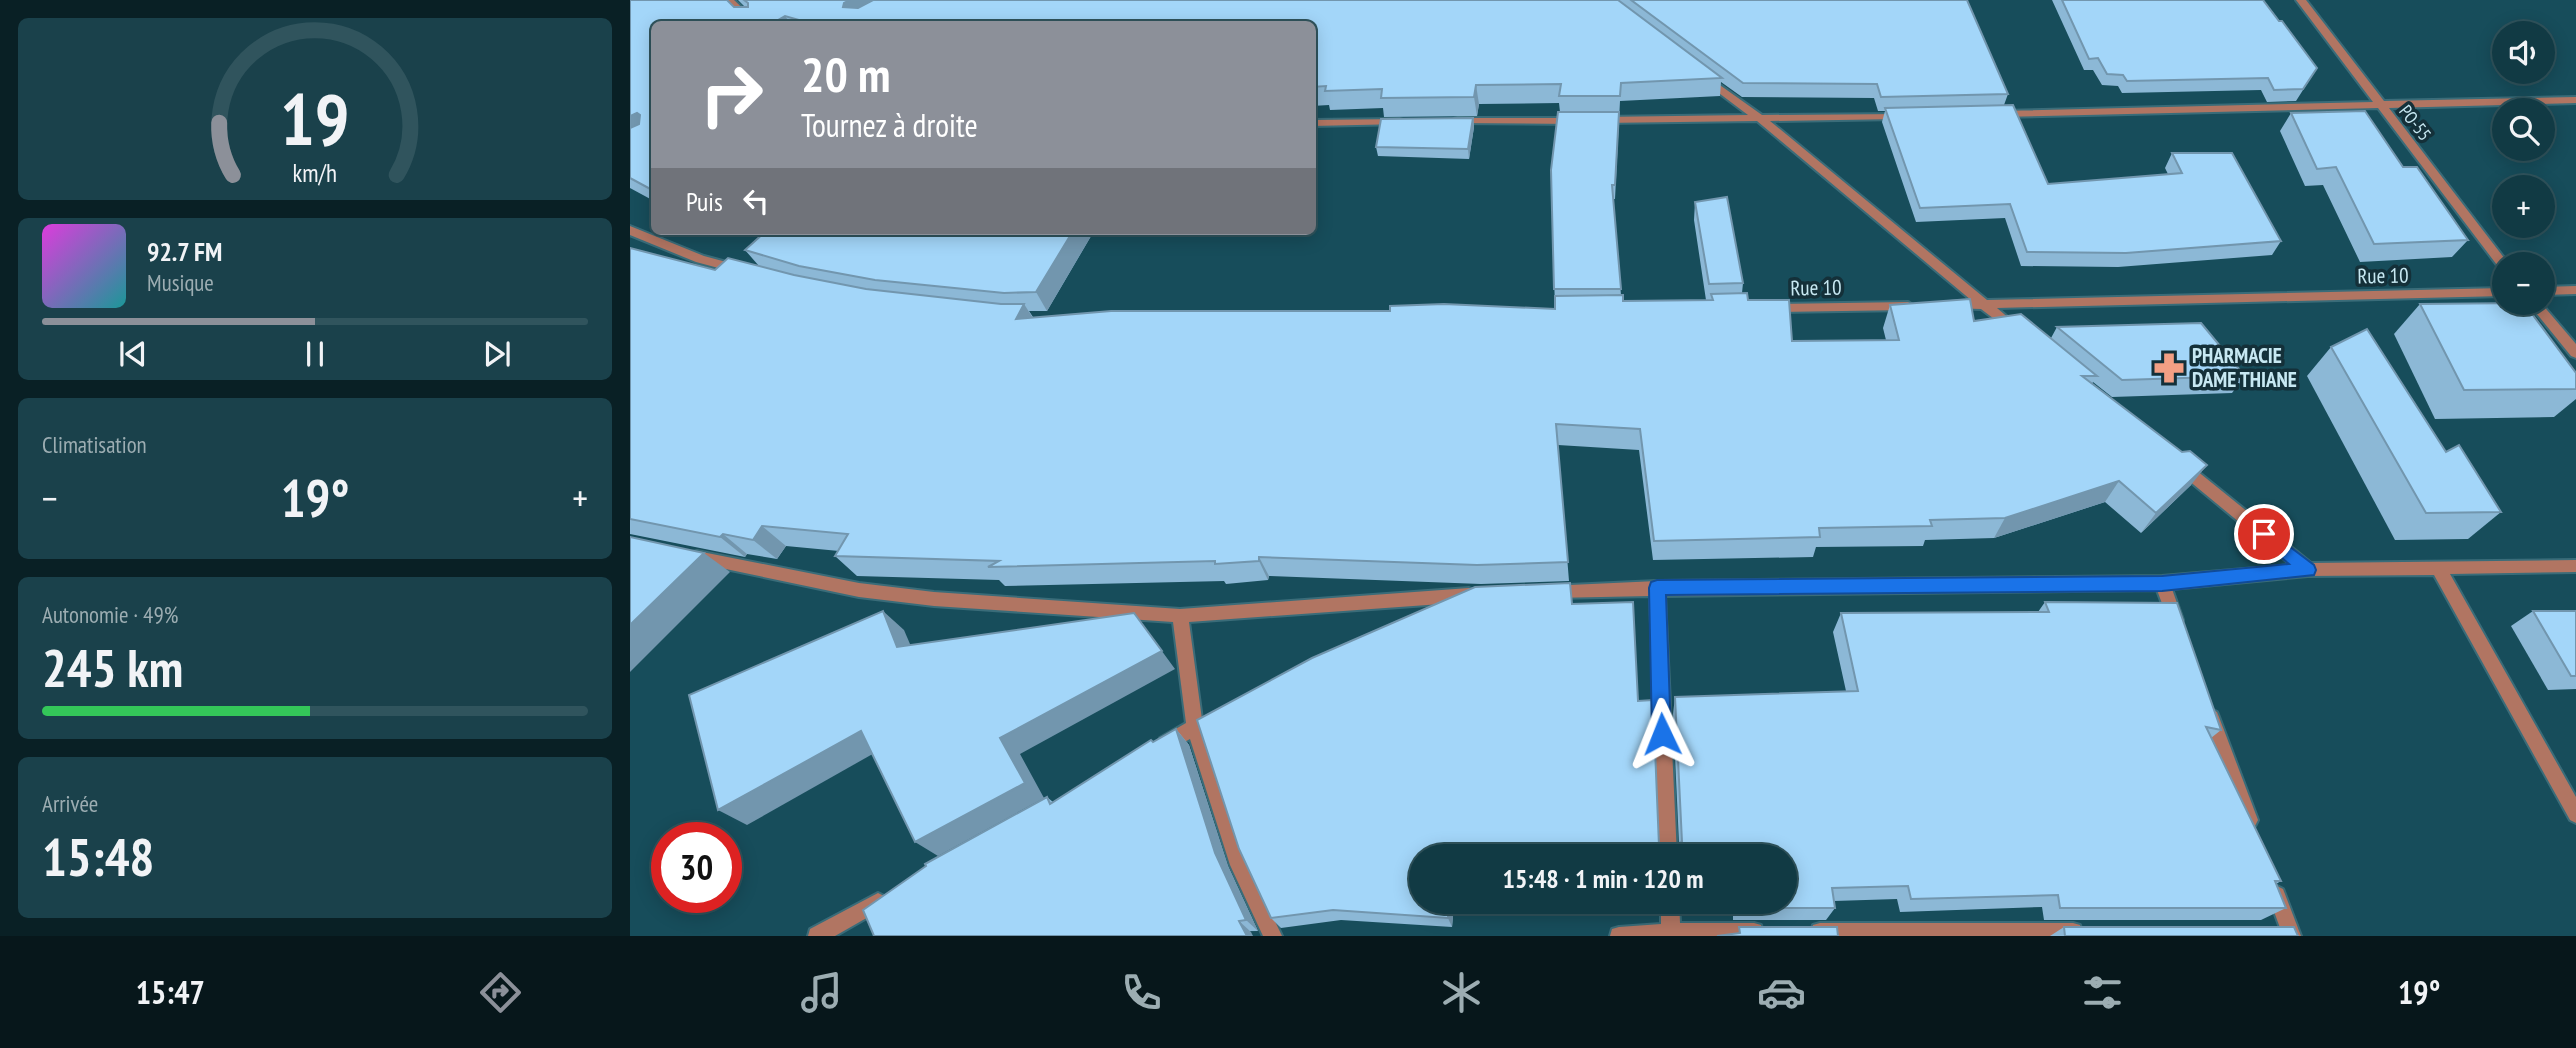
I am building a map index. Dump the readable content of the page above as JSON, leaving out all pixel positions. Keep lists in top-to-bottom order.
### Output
{
  "streets": {
    "street": ["PO-55", "Rue 10"]
  },
  "places": {
    "pharmacy": ["PHARMACIE DAME THIANE"]
  },
  "page": {
    "map_buttons": ["+", "−"],
    "turn": ["20 m", "Tournez à droite"],
    "then": "Puis",
    "song": ["92.7 FM", "Musique"],
    "tile": [
      "Climatisation",
      ["Autonomie · 49%", "245 km"],
      ["Arrivée", "15:48"]
    ],
    "heat": ["−", "19°", "+"],
    "limit": "30",
    "trip": "15:48 · 1 min · 120 m",
    "tabs": ["15:47", "19°"],
    "gauge": ["19", "km/h"]
  }
}
